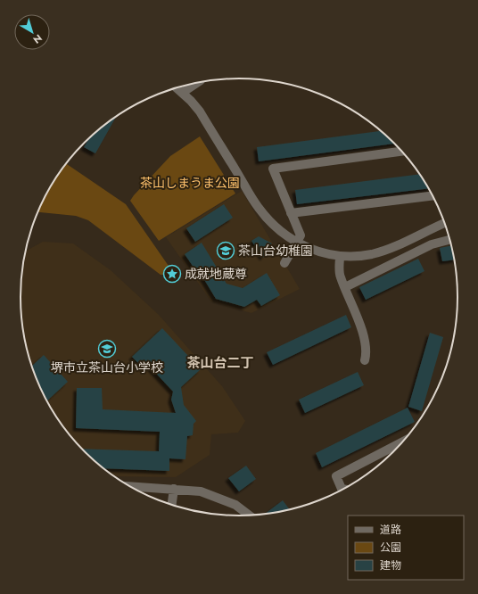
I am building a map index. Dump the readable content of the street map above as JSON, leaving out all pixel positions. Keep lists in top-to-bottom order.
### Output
{
  "districts": ["茶山台二丁"],
  "parks": ["茶山しまうま公園"],
  "places": {
    "school or university": ["茶山台幼稚園", "堺市立茶山台小学校"],
    "place": ["成就地蔵尊"]
  },
  "legend": ["道路", "公園", "建物"],
  "north": "bottom right"
}
